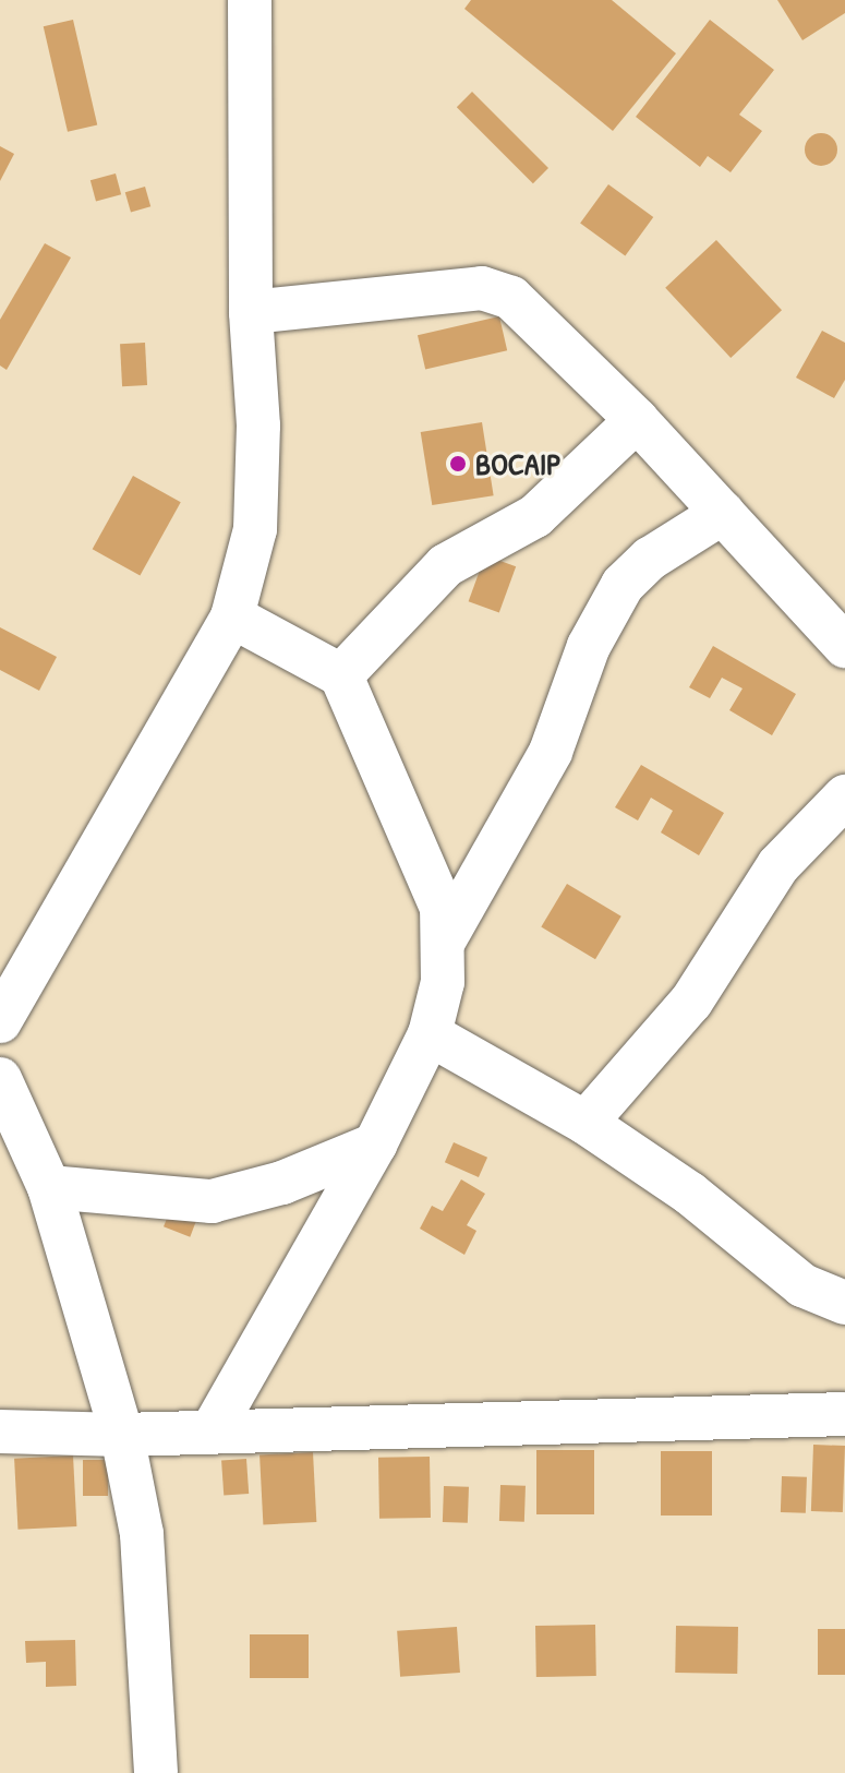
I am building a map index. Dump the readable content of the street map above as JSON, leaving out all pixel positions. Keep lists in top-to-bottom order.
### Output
{
  "places": ["BOCAIP"]
}
